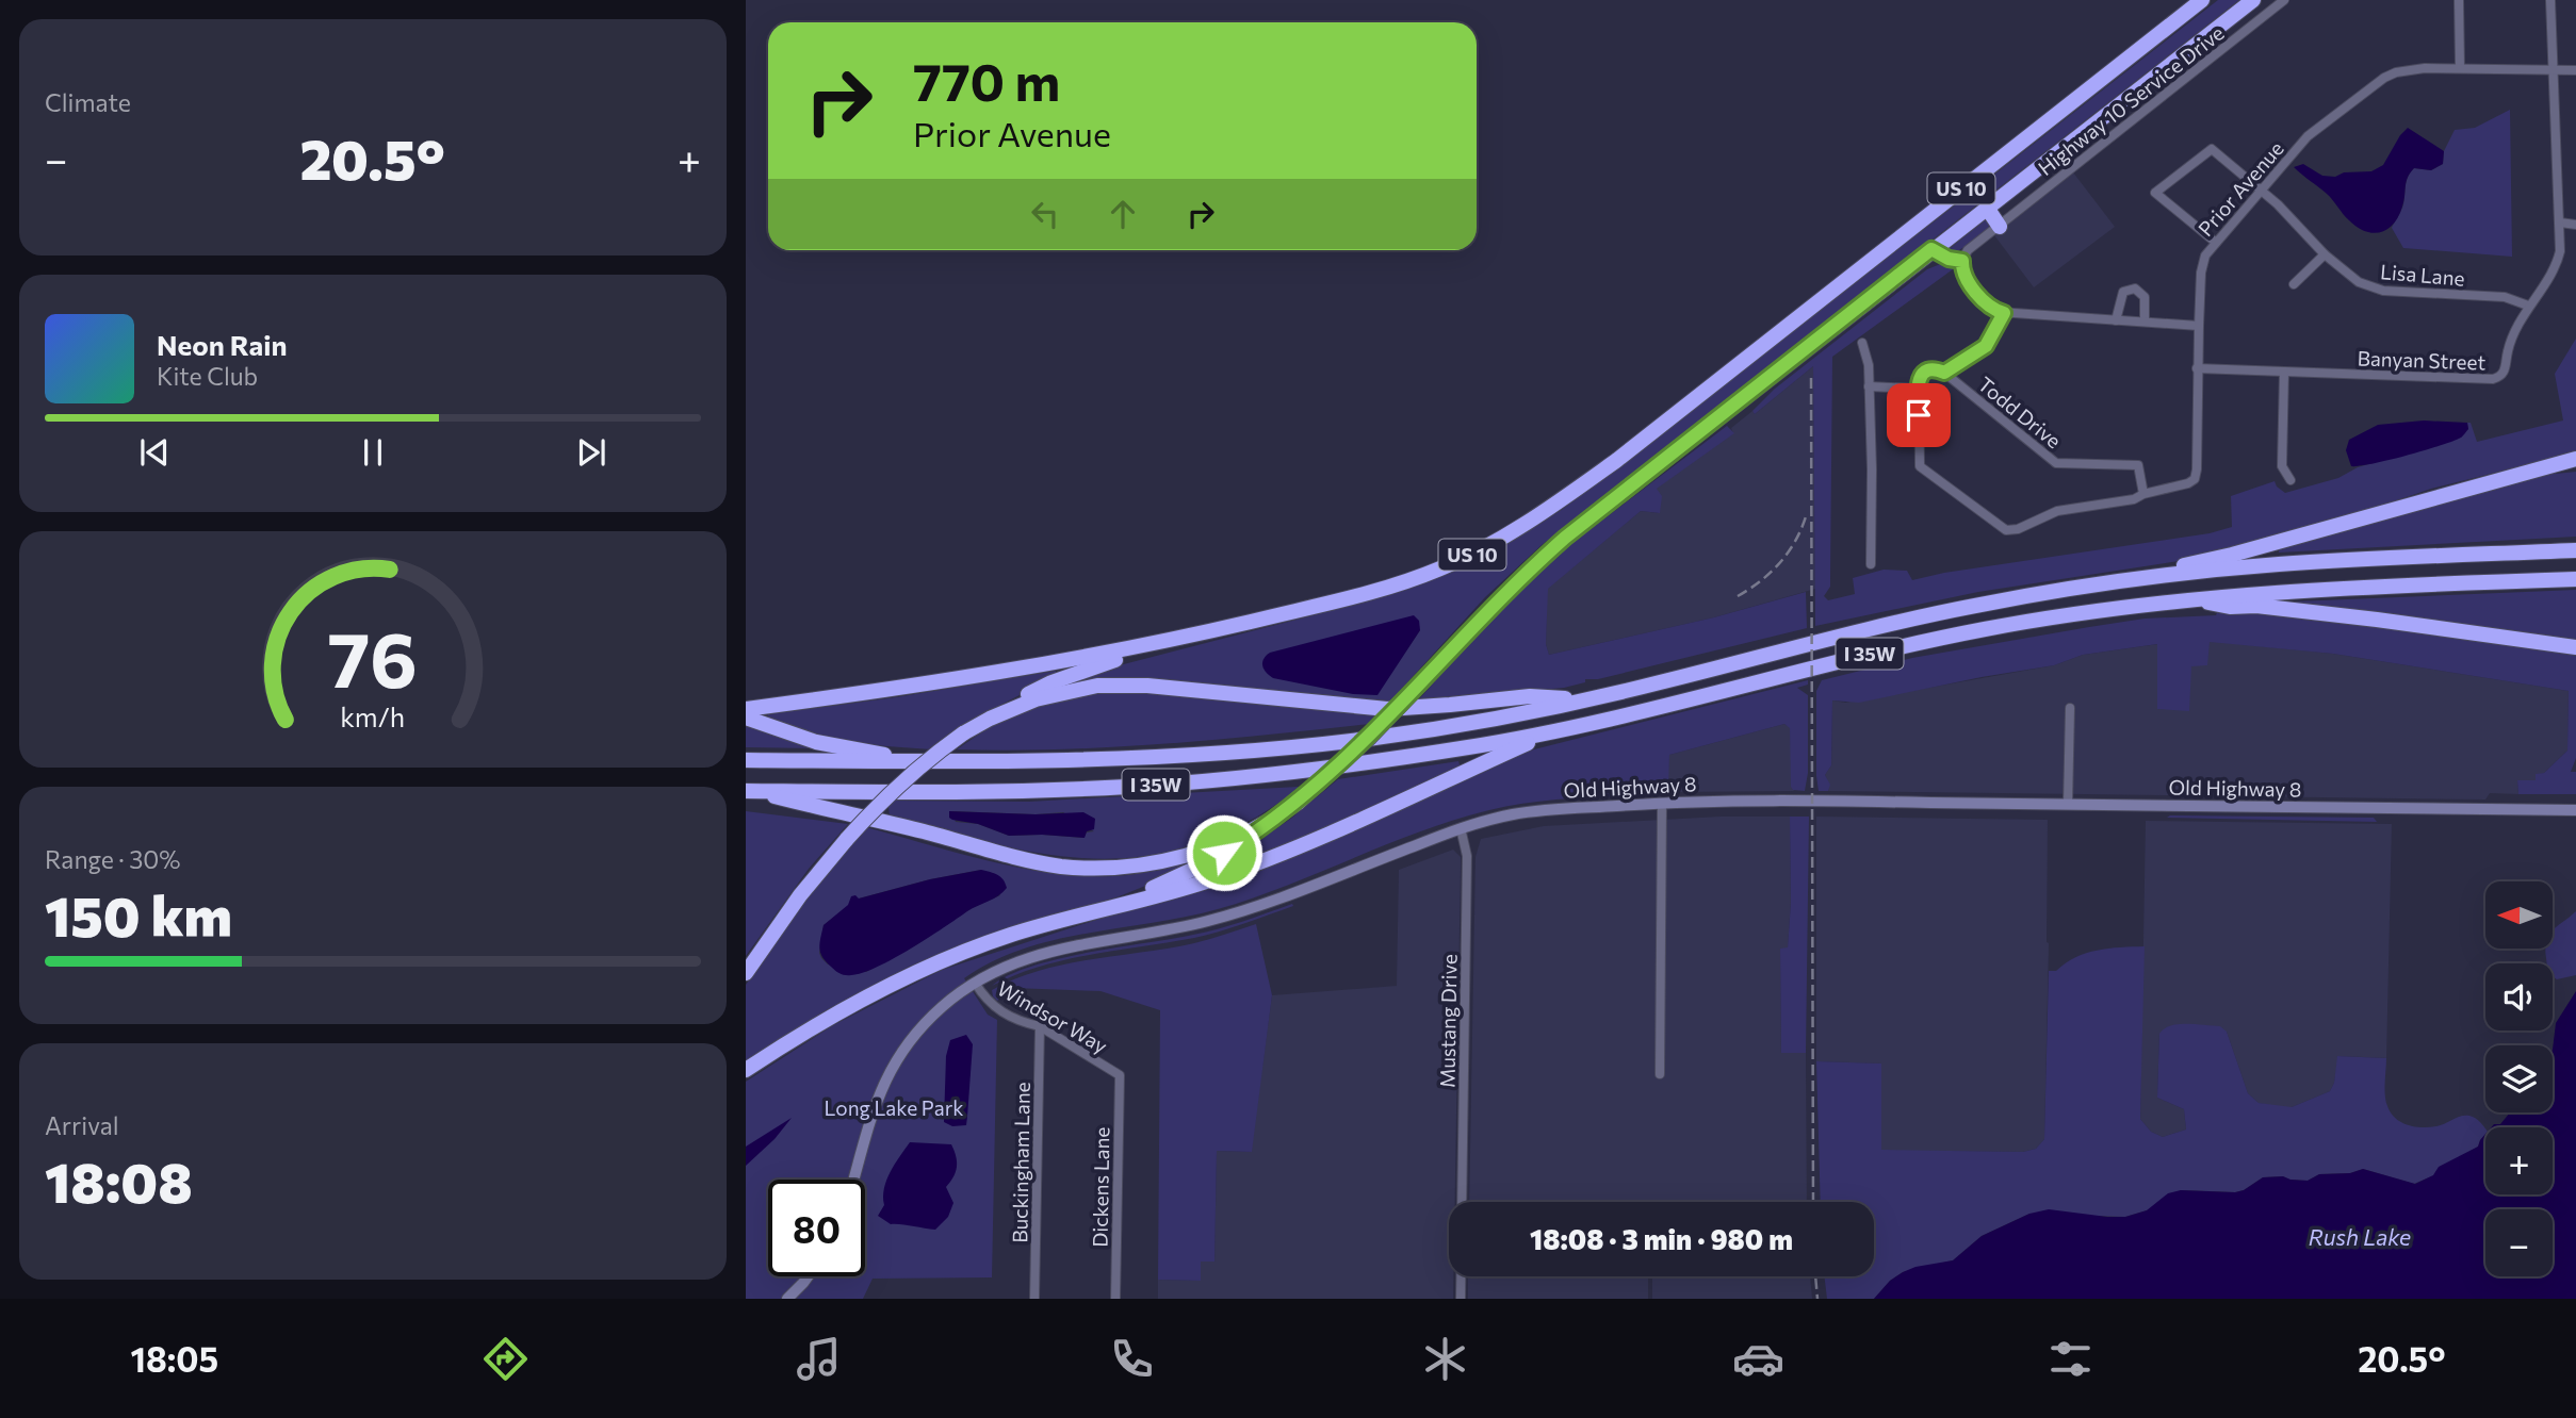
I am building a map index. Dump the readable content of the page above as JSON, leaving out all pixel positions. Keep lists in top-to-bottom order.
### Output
{
  "streets": {
    "highway": ["US 10", "I 35W"],
    "street": [
      "Highway 10 Service Drive",
      "Prior Avenue",
      "Lisa Lane",
      "Banyan Street",
      "Todd Drive",
      "Old Highway 8",
      "Windsor Way",
      "Mustang Drive",
      "Buckingham Lane",
      "Dickens Lane"
    ]
  },
  "crossings": [
    ["US 10", "I 35W"],
    ["Prior Avenue", "Lisa Lane"],
    ["Prior Avenue", "Banyan Street"],
    ["Lisa Lane", "Banyan Street"],
    ["Old Highway 8", "Windsor Way"],
    ["Old Highway 8", "Mustang Drive"],
    ["Windsor Way", "Buckingham Lane"],
    ["Windsor Way", "Dickens Lane"]
  ],
  "water": ["Rush Lake"],
  "parks": ["Long Lake Park"],
  "north": "left",
  "page": {
    "tile": [
      "Climate",
      ["Range · 30%", "150 km"],
      ["Arrival", "18:08"]
    ],
    "turn": ["770 m", "Prior Avenue"],
    "heat": ["−", "20.5°", "+"],
    "song": ["Neon Rain", "Kite Club"],
    "map_buttons": ["+", "−"],
    "limit": "80",
    "trip": "18:08 · 3 min · 980 m",
    "tabs": ["18:05", "20.5°"],
    "gauge": ["76", "km/h"]
  }
}
